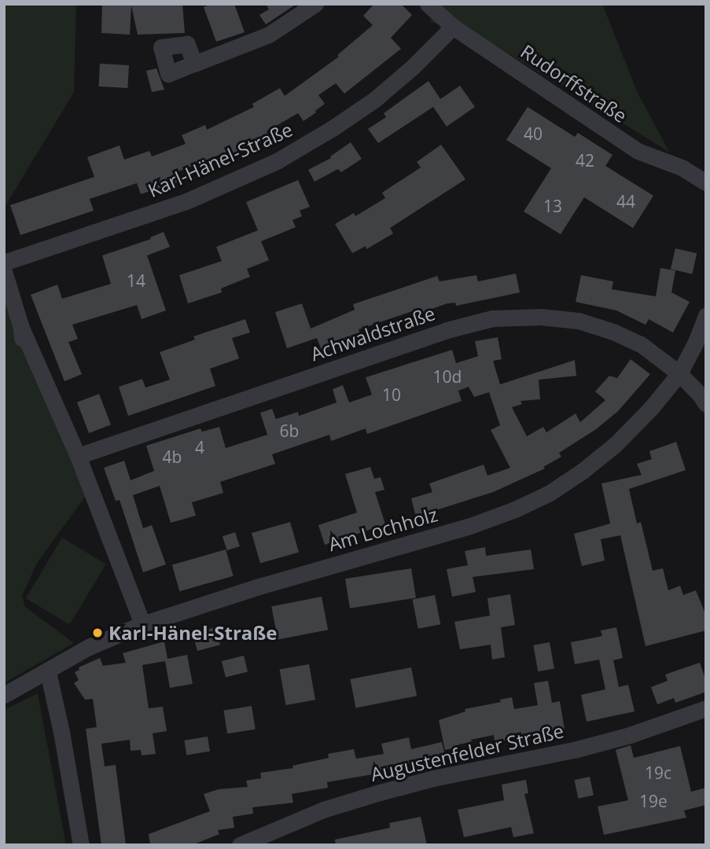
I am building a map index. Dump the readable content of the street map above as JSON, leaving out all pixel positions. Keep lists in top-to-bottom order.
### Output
{
  "streets": {
    "street": [
      "Rudorffstraße",
      "Karl-Hänel-Straße",
      "Achwaldstraße",
      "Am Lochholz",
      "Augustenfelder Straße"
    ]
  },
  "crossings": [
    ["Rudorffstraße", "Karl-Hänel-Straße"],
    ["Achwaldstraße", "Am Lochholz"]
  ],
  "places": ["Karl-Hänel-Straße"],
  "house_numbers": [
    "40",
    "42",
    "44",
    "13",
    "14",
    "10d",
    "10",
    "6b",
    "4",
    "4b",
    "19c",
    "19e"
  ]
}
